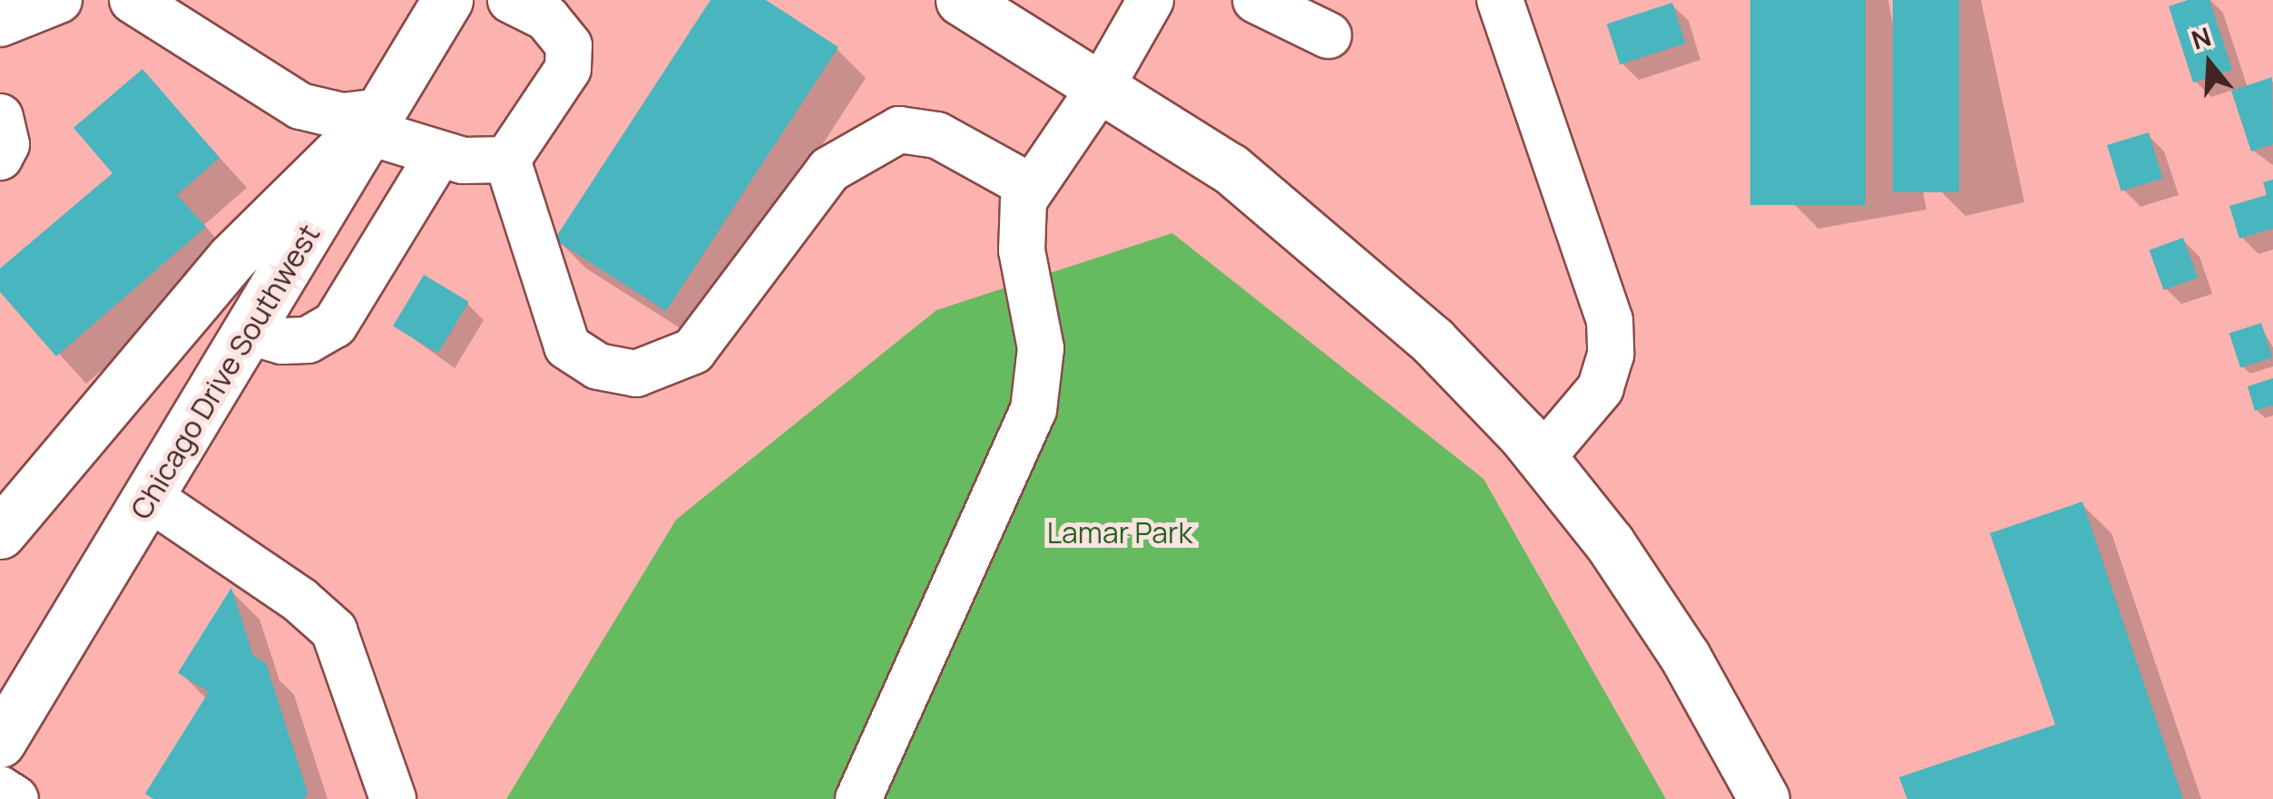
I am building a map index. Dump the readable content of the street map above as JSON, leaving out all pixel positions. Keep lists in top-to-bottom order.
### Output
{
  "streets": {
    "main road": ["Chicago Drive Southwest"]
  },
  "parks": ["Lamar Park"],
  "north": "top"
}
